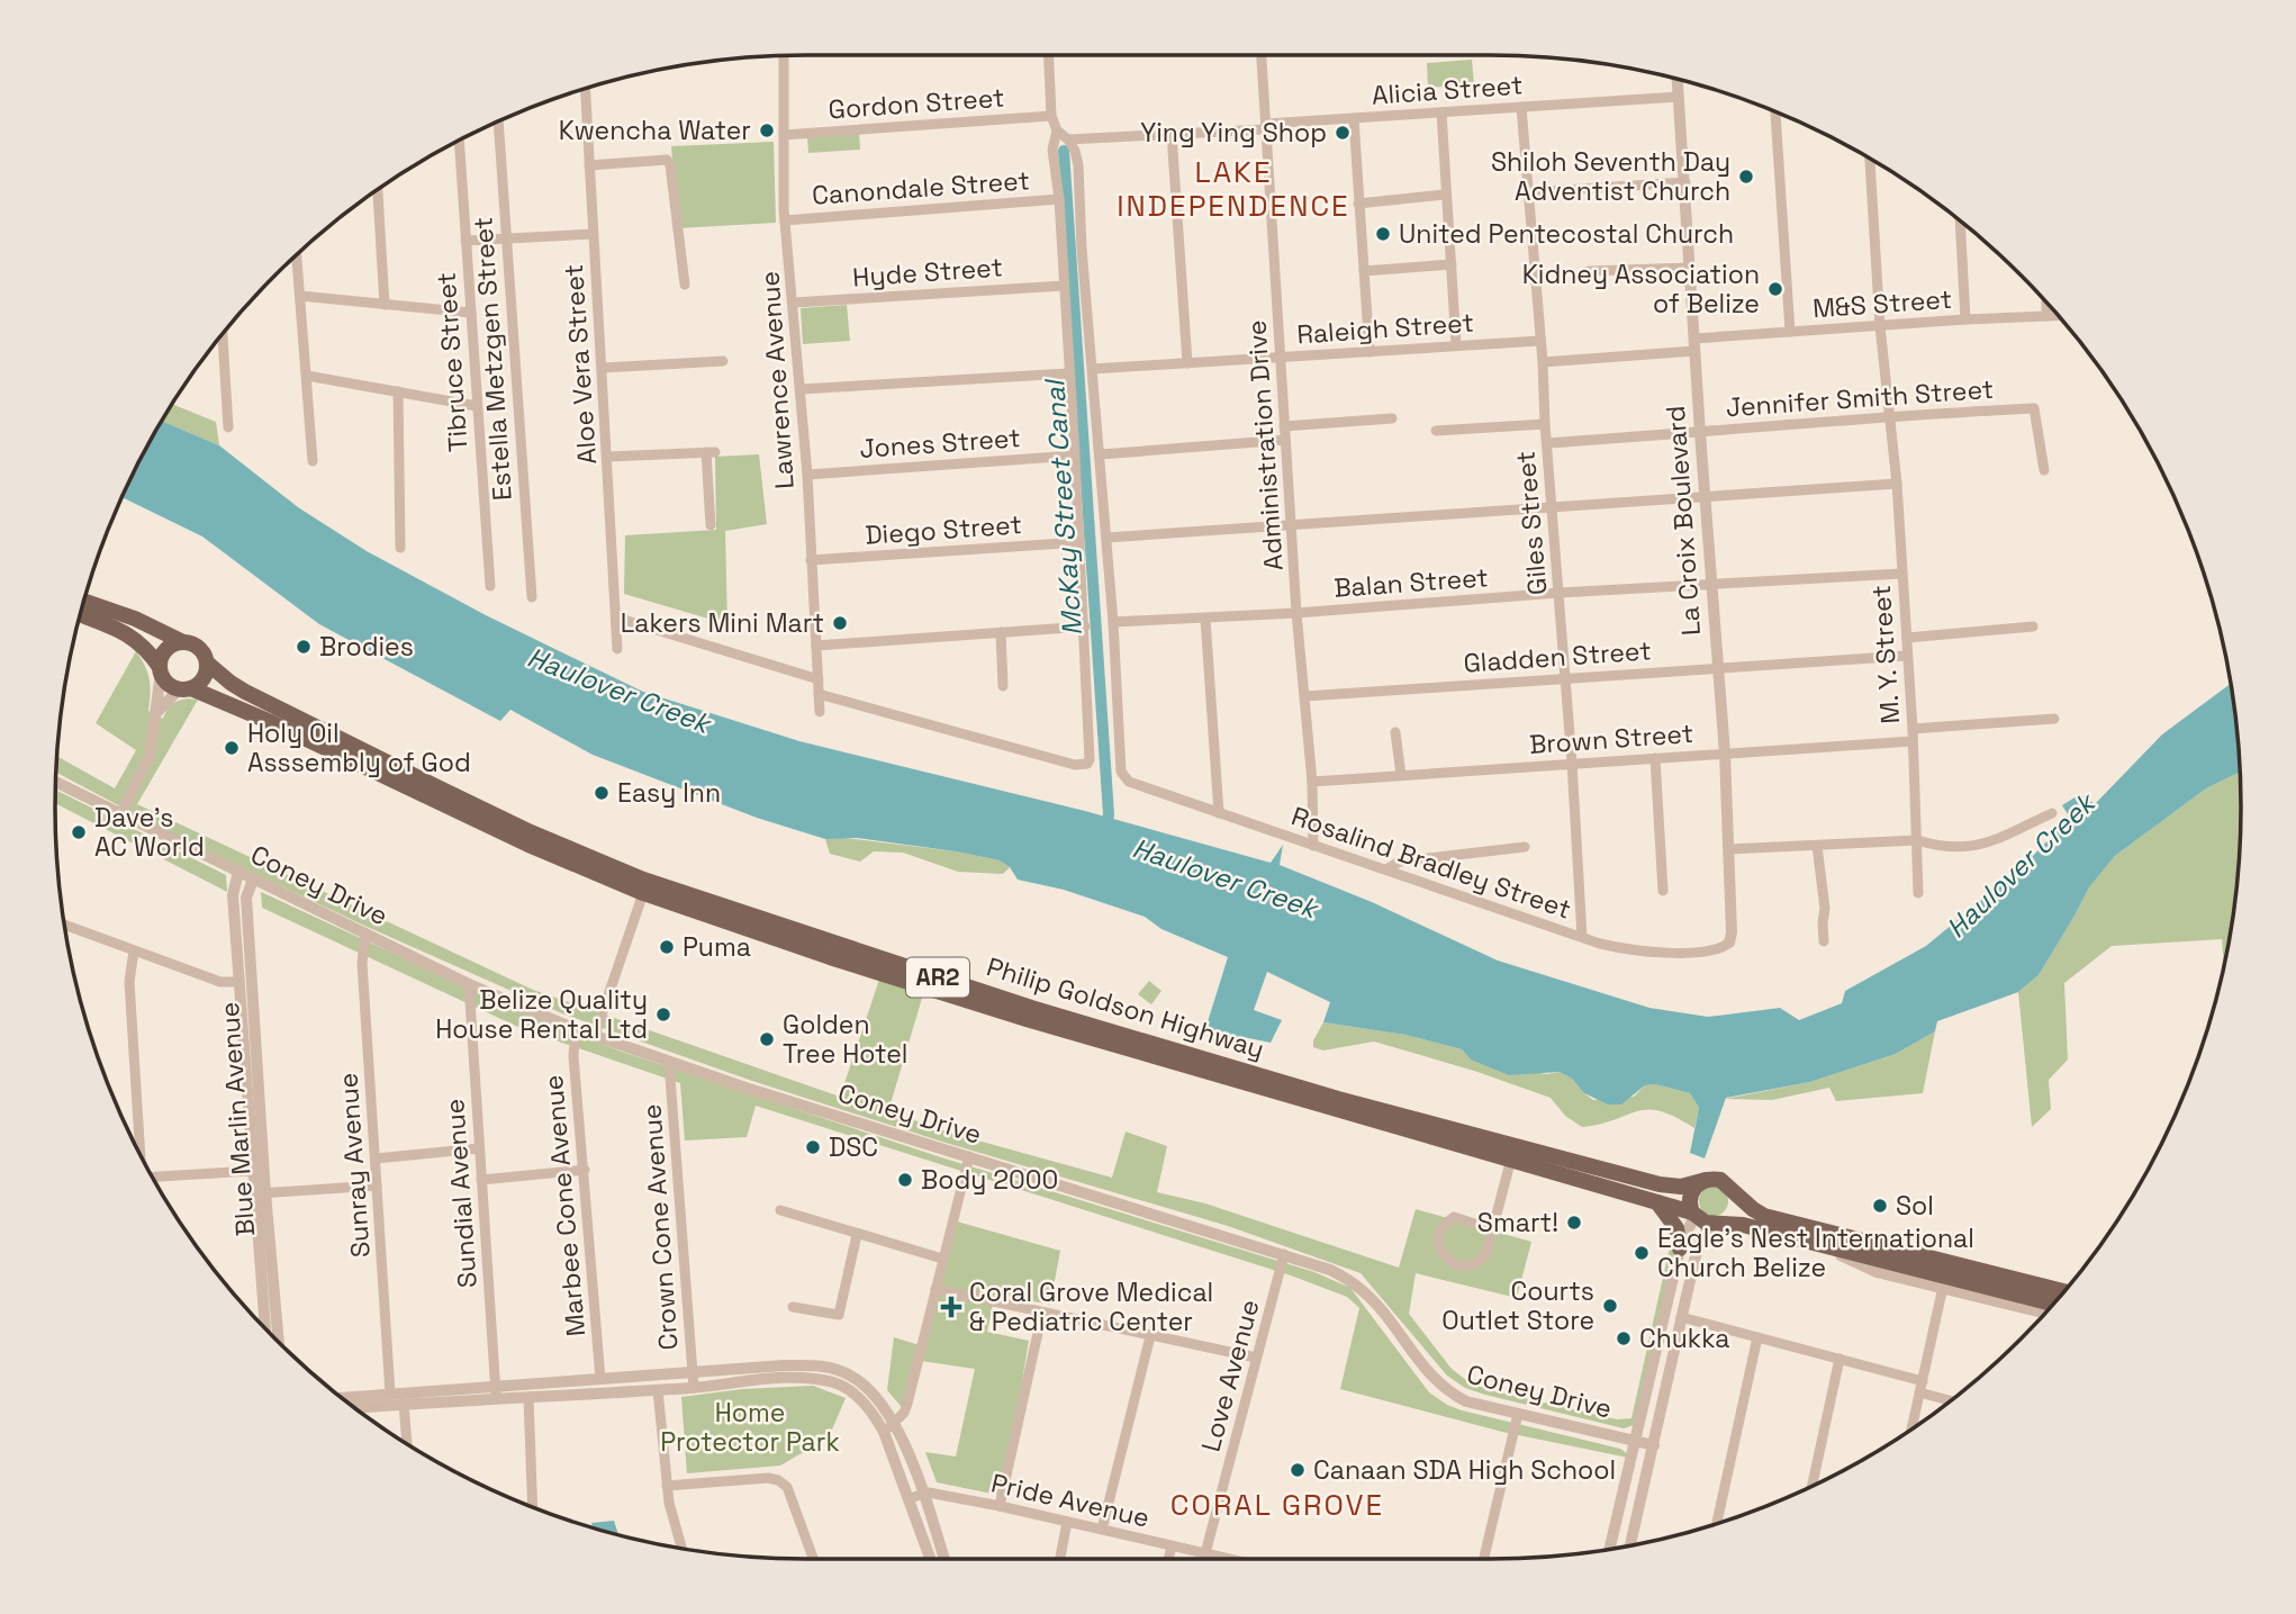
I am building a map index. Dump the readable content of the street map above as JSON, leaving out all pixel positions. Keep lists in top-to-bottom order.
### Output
{
  "streets": {
    "main road": ["AR2", "Philip Goldson Highway"],
    "street": [
      "Alicia Street",
      "Gordon Street",
      "Canondale Street",
      "Hyde Street",
      "M&S Street",
      "Raleigh Street",
      "Estella Metzgen Street",
      "Tibruce Street",
      "Aloe Vera Street",
      "Lawrence Avenue",
      "Jennifer Smith Street",
      "Jones Street",
      "Administration Drive",
      "La Croix Boulevard",
      "Giles Street",
      "Diego Street",
      "Balan Street",
      "M. Y. Street",
      "Gladden Street",
      "Brown Street",
      "Rosalind Bradley Street",
      "Coney Drive",
      "Blue Marlin Avenue",
      "Sunray Avenue",
      "Sundial Avenue",
      "Marbee Cone Avenue",
      "Crown Cone Avenue",
      "Love Avenue",
      "Pride Avenue"
    ]
  },
  "crossings": [
    ["Alicia Street", "Administration Drive"],
    ["Alicia Street", "La Croix Boulevard"],
    ["Alicia Street", "Giles Street"],
    ["Gordon Street", "Lawrence Avenue"],
    ["Canondale Street", "Lawrence Avenue"],
    ["Hyde Street", "Lawrence Avenue"],
    ["M&S Street", "La Croix Boulevard"],
    ["M&S Street", "Giles Street"],
    ["M&S Street", "M. Y. Street"],
    ["Raleigh Street", "Administration Drive"],
    ["Raleigh Street", "Giles Street"],
    ["Lawrence Avenue", "Jones Street"],
    ["Lawrence Avenue", "Diego Street"],
    ["Jennifer Smith Street", "La Croix Boulevard"],
    ["Jennifer Smith Street", "Giles Street"],
    ["Jennifer Smith Street", "M. Y. Street"],
    ["Administration Drive", "Balan Street"],
    ["Administration Drive", "Gladden Street"],
    ["Administration Drive", "Brown Street"],
    ["Administration Drive", "Rosalind Bradley Street"],
    ["La Croix Boulevard", "Balan Street"],
    ["La Croix Boulevard", "Gladden Street"],
    ["La Croix Boulevard", "Brown Street"],
    ["La Croix Boulevard", "Rosalind Bradley Street"],
    ["Giles Street", "Balan Street"],
    ["Giles Street", "Gladden Street"],
    ["Giles Street", "Brown Street"],
    ["Giles Street", "Rosalind Bradley Street"],
    ["Balan Street", "M. Y. Street"],
    ["Balan Street", "Rosalind Bradley Street"],
    ["M. Y. Street", "Gladden Street"],
    ["M. Y. Street", "Brown Street"],
    ["Coney Drive", "Blue Marlin Avenue"],
    ["Coney Drive", "Sunray Avenue"],
    ["Coney Drive", "Sundial Avenue"],
    ["Coney Drive", "Marbee Cone Avenue"],
    ["Coney Drive", "Crown Cone Avenue"],
    ["Coney Drive", "Love Avenue"],
    ["Love Avenue", "Pride Avenue"]
  ],
  "districts": ["LAKE INDEPENDENCE", "CORAL GROVE"],
  "water": ["McKay Street Canal", "Haulover Creek"],
  "parks": ["Home Protector Park"],
  "places": {
    "other": [
      "Kwencha Water",
      "Ying Ying Shop",
      "Shiloh Seventh Day Adventist Church",
      "United Pentecostal Church",
      "Kidney Association of Belize",
      "Lakers Mini Mart",
      "Brodies",
      "Holy Oil Asssembly of God",
      "Easy Inn",
      "Dave's AC World",
      "Puma",
      "Belize Quality House Rental Ltd",
      "Golden Tree Hotel",
      "DSC",
      "Body 2000",
      "Sol",
      "Smart!",
      "Eagle's Nest International Church Belize",
      "Courts Outlet Store",
      "Chukka",
      "Canaan SDA High School"
    ],
    "health": ["Coral Grove Medical & Pediatric Center"]
  }
}
